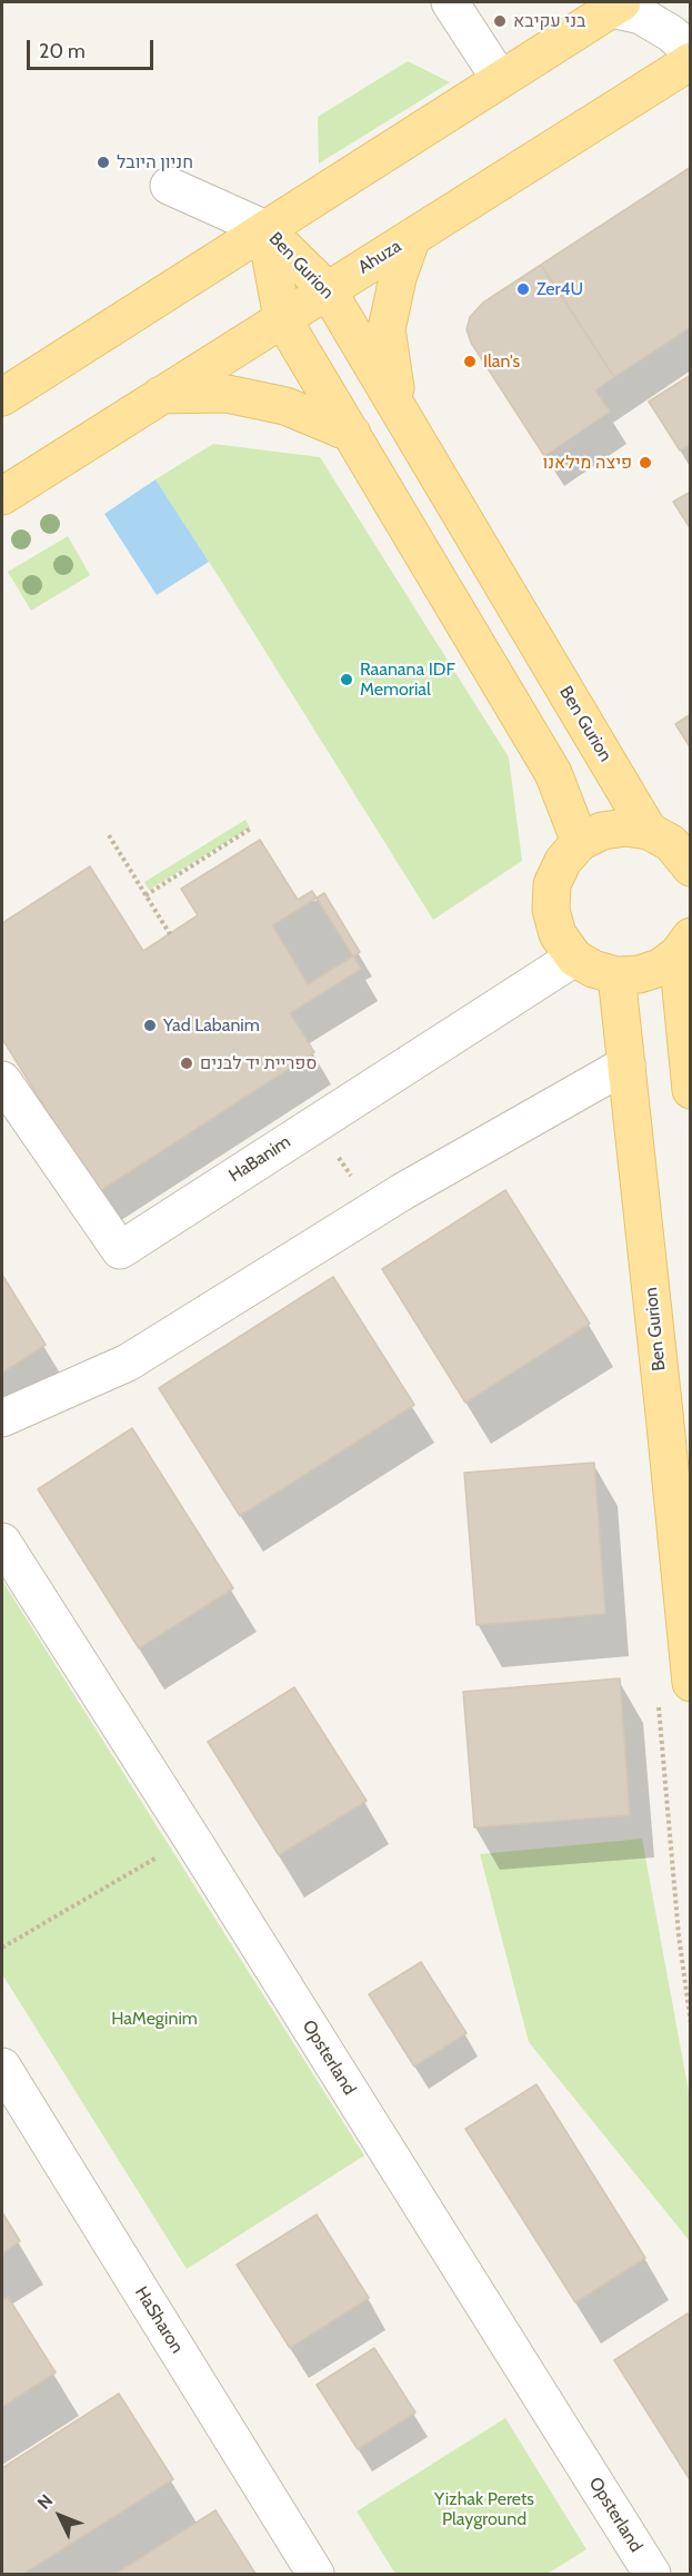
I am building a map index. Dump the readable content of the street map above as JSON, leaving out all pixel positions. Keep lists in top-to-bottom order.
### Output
{
  "streets": {
    "main road": ["Ahuza", "Ben Gurion"],
    "street": ["HaBanim", "Opsterland", "HaSharon"]
  },
  "crossings": [
    ["Ahuza", "Ben Gurion"]
  ],
  "parks": ["HaMeginim", "Yizhak Perets Playground"],
  "places": [
    "בני עקיבא",
    "חניון היובל",
    "Zer4U",
    "Ilan's",
    "פיצה מילאנו",
    "Raanana IDF Memorial",
    "Yad Labanim",
    "ספריית יד לבנים"
  ],
  "scale_bar": "20 m",
  "north": "top left"
}
